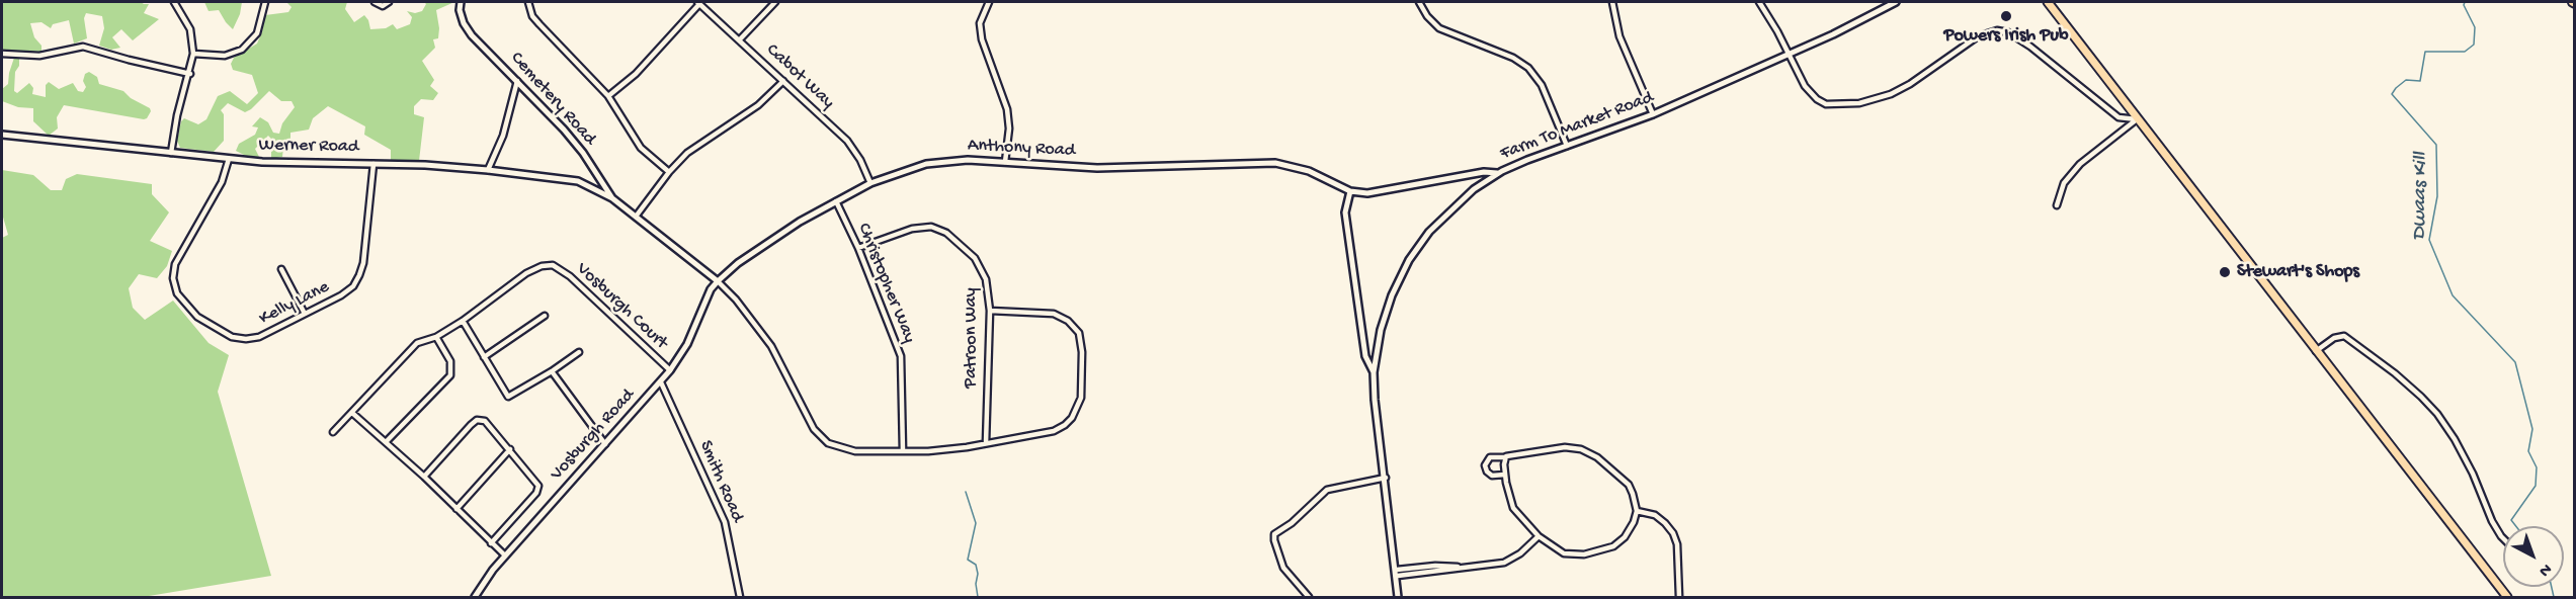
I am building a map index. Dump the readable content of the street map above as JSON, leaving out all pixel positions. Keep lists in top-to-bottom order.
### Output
{
  "streets": {
    "street": [
      "Cabot Way",
      "Cemetery Road",
      "Farm To Market Road",
      "Werner Road",
      "Anthony Road",
      "Christopher Way",
      "Kelly Lane",
      "Vosburgh Court",
      "Patroon Way",
      "Vosburgh Road",
      "Smith Road"
    ]
  },
  "crossings": [
    ["Cabot Way", "Anthony Road"],
    ["Cemetery Road", "Werner Road"],
    ["Cemetery Road", "Anthony Road"],
    ["Cemetery Road", "Vosburgh Road"],
    ["Farm To Market Road", "Anthony Road"],
    ["Werner Road", "Kelly Lane"],
    ["Anthony Road", "Christopher Way"],
    ["Anthony Road", "Vosburgh Road"],
    ["Christopher Way", "Patroon Way"],
    ["Vosburgh Court", "Vosburgh Road"],
    ["Vosburgh Road", "Smith Road"]
  ],
  "water": ["Dwaas Kill"],
  "places": ["Powers Irish Pub", "Stewart's Shops"],
  "north": "bottom right"
}
